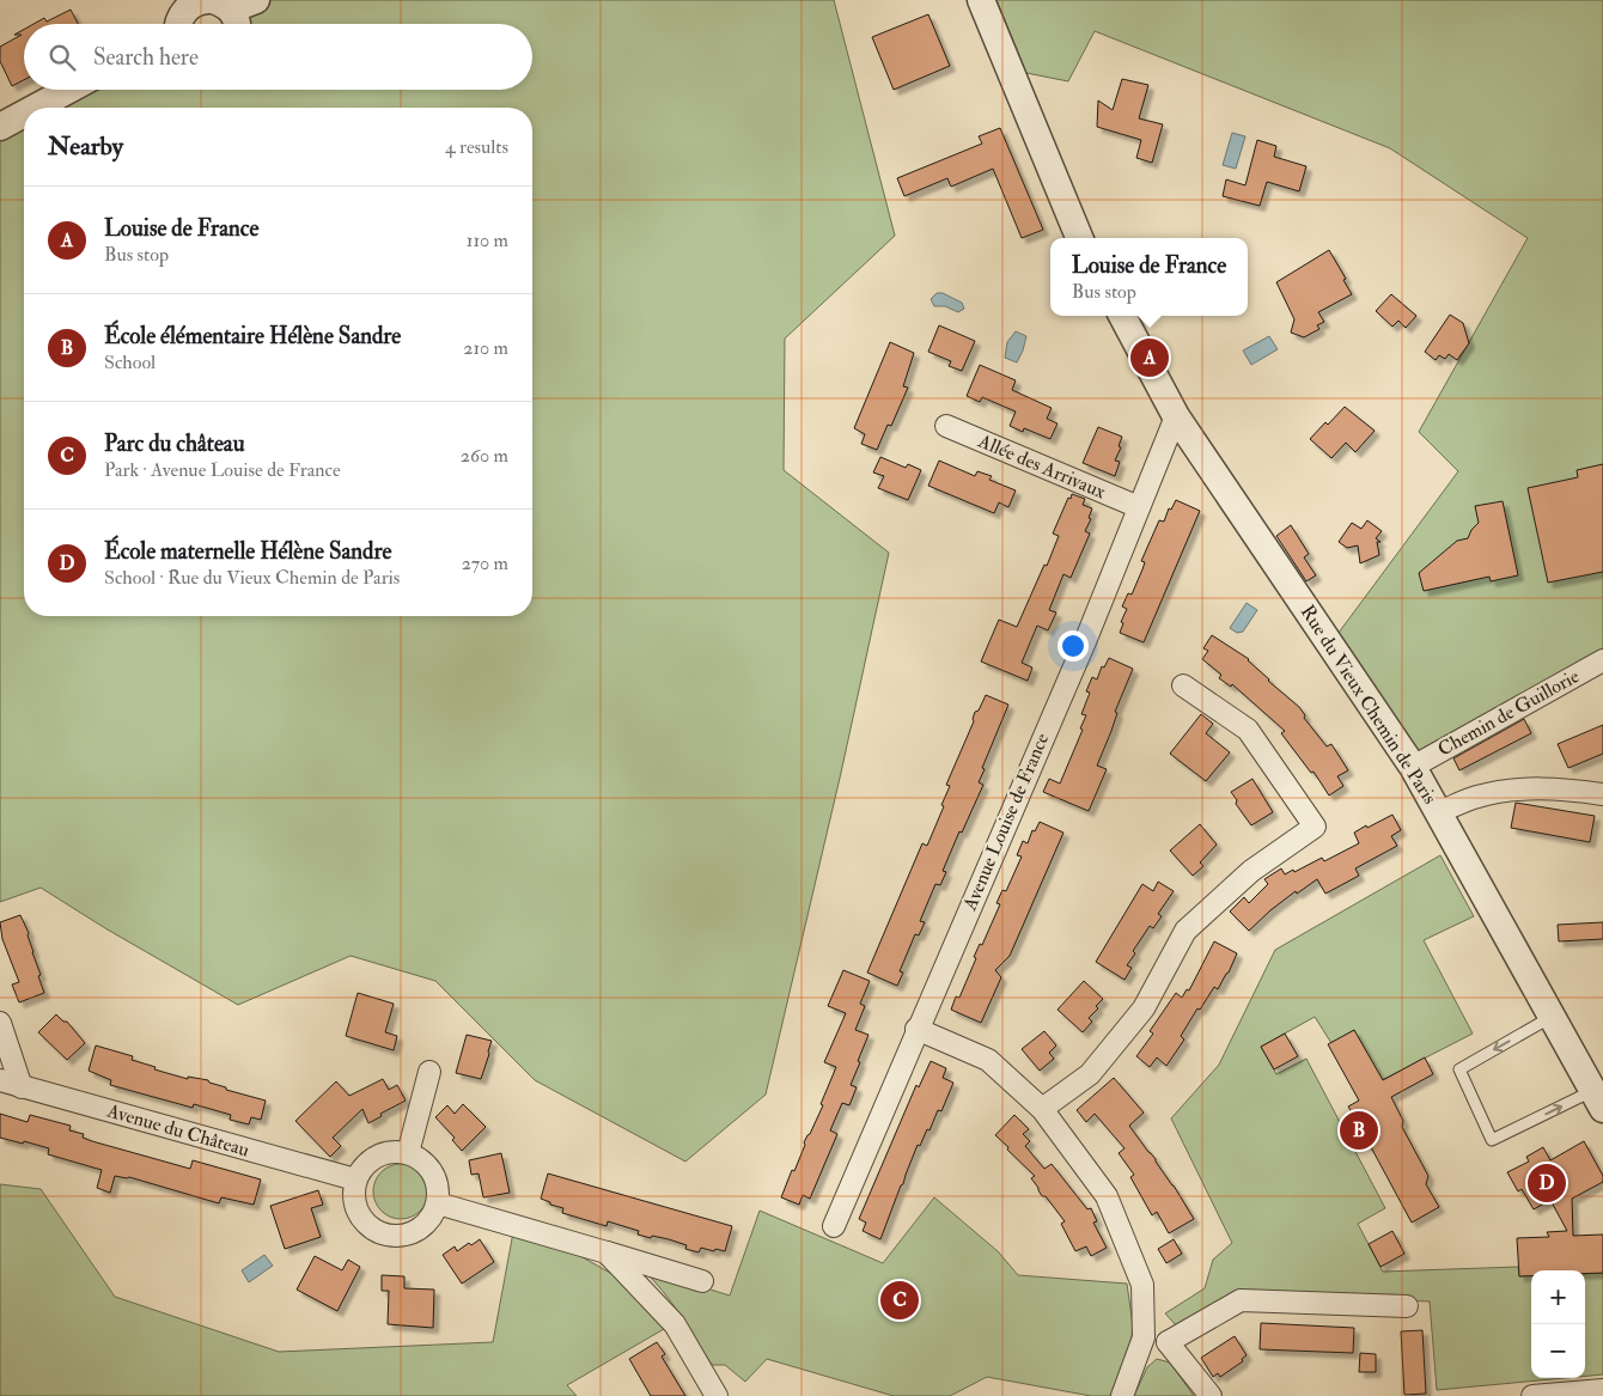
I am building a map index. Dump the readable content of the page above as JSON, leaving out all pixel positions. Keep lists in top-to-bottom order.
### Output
{
  "streets": {
    "street": [
      "Allée des Arrivaux",
      "Rue du Vieux Chemin de Paris",
      "Chemin de Guillorie",
      "Avenue Louise de France",
      "Avenue du Château"
    ]
  },
  "crossings": [
    ["Allée des Arrivaux", "Avenue Louise de France"],
    ["Rue du Vieux Chemin de Paris", "Chemin de Guillorie"],
    ["Rue du Vieux Chemin de Paris", "Avenue Louise de France"]
  ],
  "page": {
    "search": "Search here",
    "heading": ["Nearby", "4 results"],
    "list": [
      {
        "mark": "A",
        "name": "Louise de France",
        "note": "Bus stop",
        "value": "110 m"
      },
      {
        "mark": "B",
        "name": "École élémentaire Hélène Sandre",
        "note": "School",
        "value": "210 m"
      },
      {
        "mark": "C",
        "name": "Parc du château",
        "note": "Park · Avenue Louise de France",
        "value": "260 m"
      },
      {
        "mark": "D",
        "name": "École maternelle Hélène Sandre",
        "note": "School · Rue du Vieux Chemin de Paris",
        "value": "270 m"
      }
    ],
    "popup": ["Louise de France", "Bus stop"],
    "pins": [
      "A",
      "B",
      "D",
      "C"
    ],
    "map_buttons": ["+", "−"]
  }
}
